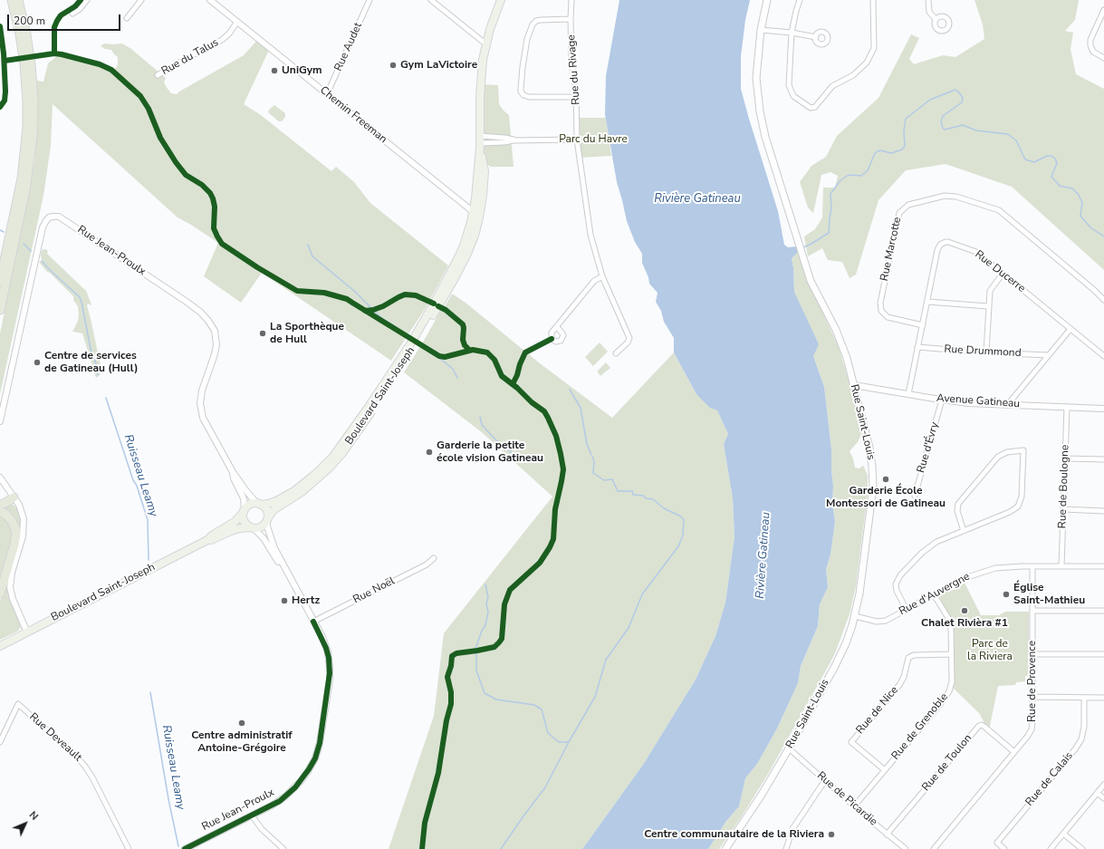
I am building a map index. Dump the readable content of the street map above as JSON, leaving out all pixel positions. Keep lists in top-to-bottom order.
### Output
{
  "streets": {
    "main road": ["Boulevard Saint-Joseph", "Rue Saint-Louis"],
    "street": [
      "Rue Audet",
      "Rue du Talus",
      "Rue du Rivage",
      "Chemin Freeman",
      "Rue Marcotte",
      "Rue Jean-Proulx",
      "Rue Ducerre",
      "Rue Drummond",
      "Avenue Gatineau",
      "Rue d'Évry",
      "Rue de Boulogne",
      "Rue Noël",
      "Rue d'Auvergne",
      "Rue de Provence",
      "Rue de Nice",
      "Rue de Grenoble",
      "Rue Deveault",
      "Rue de Toulon",
      "Rue de Calais",
      "Rue de Picardie"
    ]
  },
  "crossings": [
    ["Rue Audet", "Chemin Freeman"],
    ["Rue du Talus", "Chemin Freeman"],
    ["Chemin Freeman", "Boulevard Saint-Joseph"],
    ["Rue Marcotte", "Rue Ducerre"],
    ["Rue Jean-Proulx", "Boulevard Saint-Joseph"],
    ["Rue Jean-Proulx", "Rue Noël"],
    ["Rue Ducerre", "Rue Drummond"],
    ["Rue Ducerre", "Avenue Gatineau"],
    ["Avenue Gatineau", "Rue Saint-Louis"],
    ["Avenue Gatineau", "Rue d'Évry"],
    ["Avenue Gatineau", "Rue de Boulogne"],
    ["Rue Saint-Louis", "Rue d'Auvergne"],
    ["Rue Saint-Louis", "Rue de Picardie"],
    ["Rue de Boulogne", "Rue d'Auvergne"],
    ["Rue d'Auvergne", "Rue de Provence"],
    ["Rue d'Auvergne", "Rue de Grenoble"],
    ["Rue de Provence", "Rue de Toulon"],
    ["Rue de Nice", "Rue de Grenoble"],
    ["Rue de Grenoble", "Rue de Picardie"],
    ["Rue de Toulon", "Rue de Picardie"]
  ],
  "water": ["Rivière Gatineau", "Ruisseau Leamy"],
  "parks": ["Parc du Havre", "Parc de la Riviera"],
  "places": [
    "Gym LaVictoire",
    "UniGym",
    "La Sporthèque de Hull",
    "Centre de services de Gatineau (Hull)",
    "Garderie la petite école vision Gatineau",
    "Garderie École Montessori de Gatineau",
    "Église Saint-Mathieu",
    "Hertz",
    "Chalet Rivièra #1",
    "Centre administratif Antoine-Grégoire",
    "Centre communautaire de la Riviera"
  ],
  "scale_bar": "200 m",
  "north": "top right"
}
